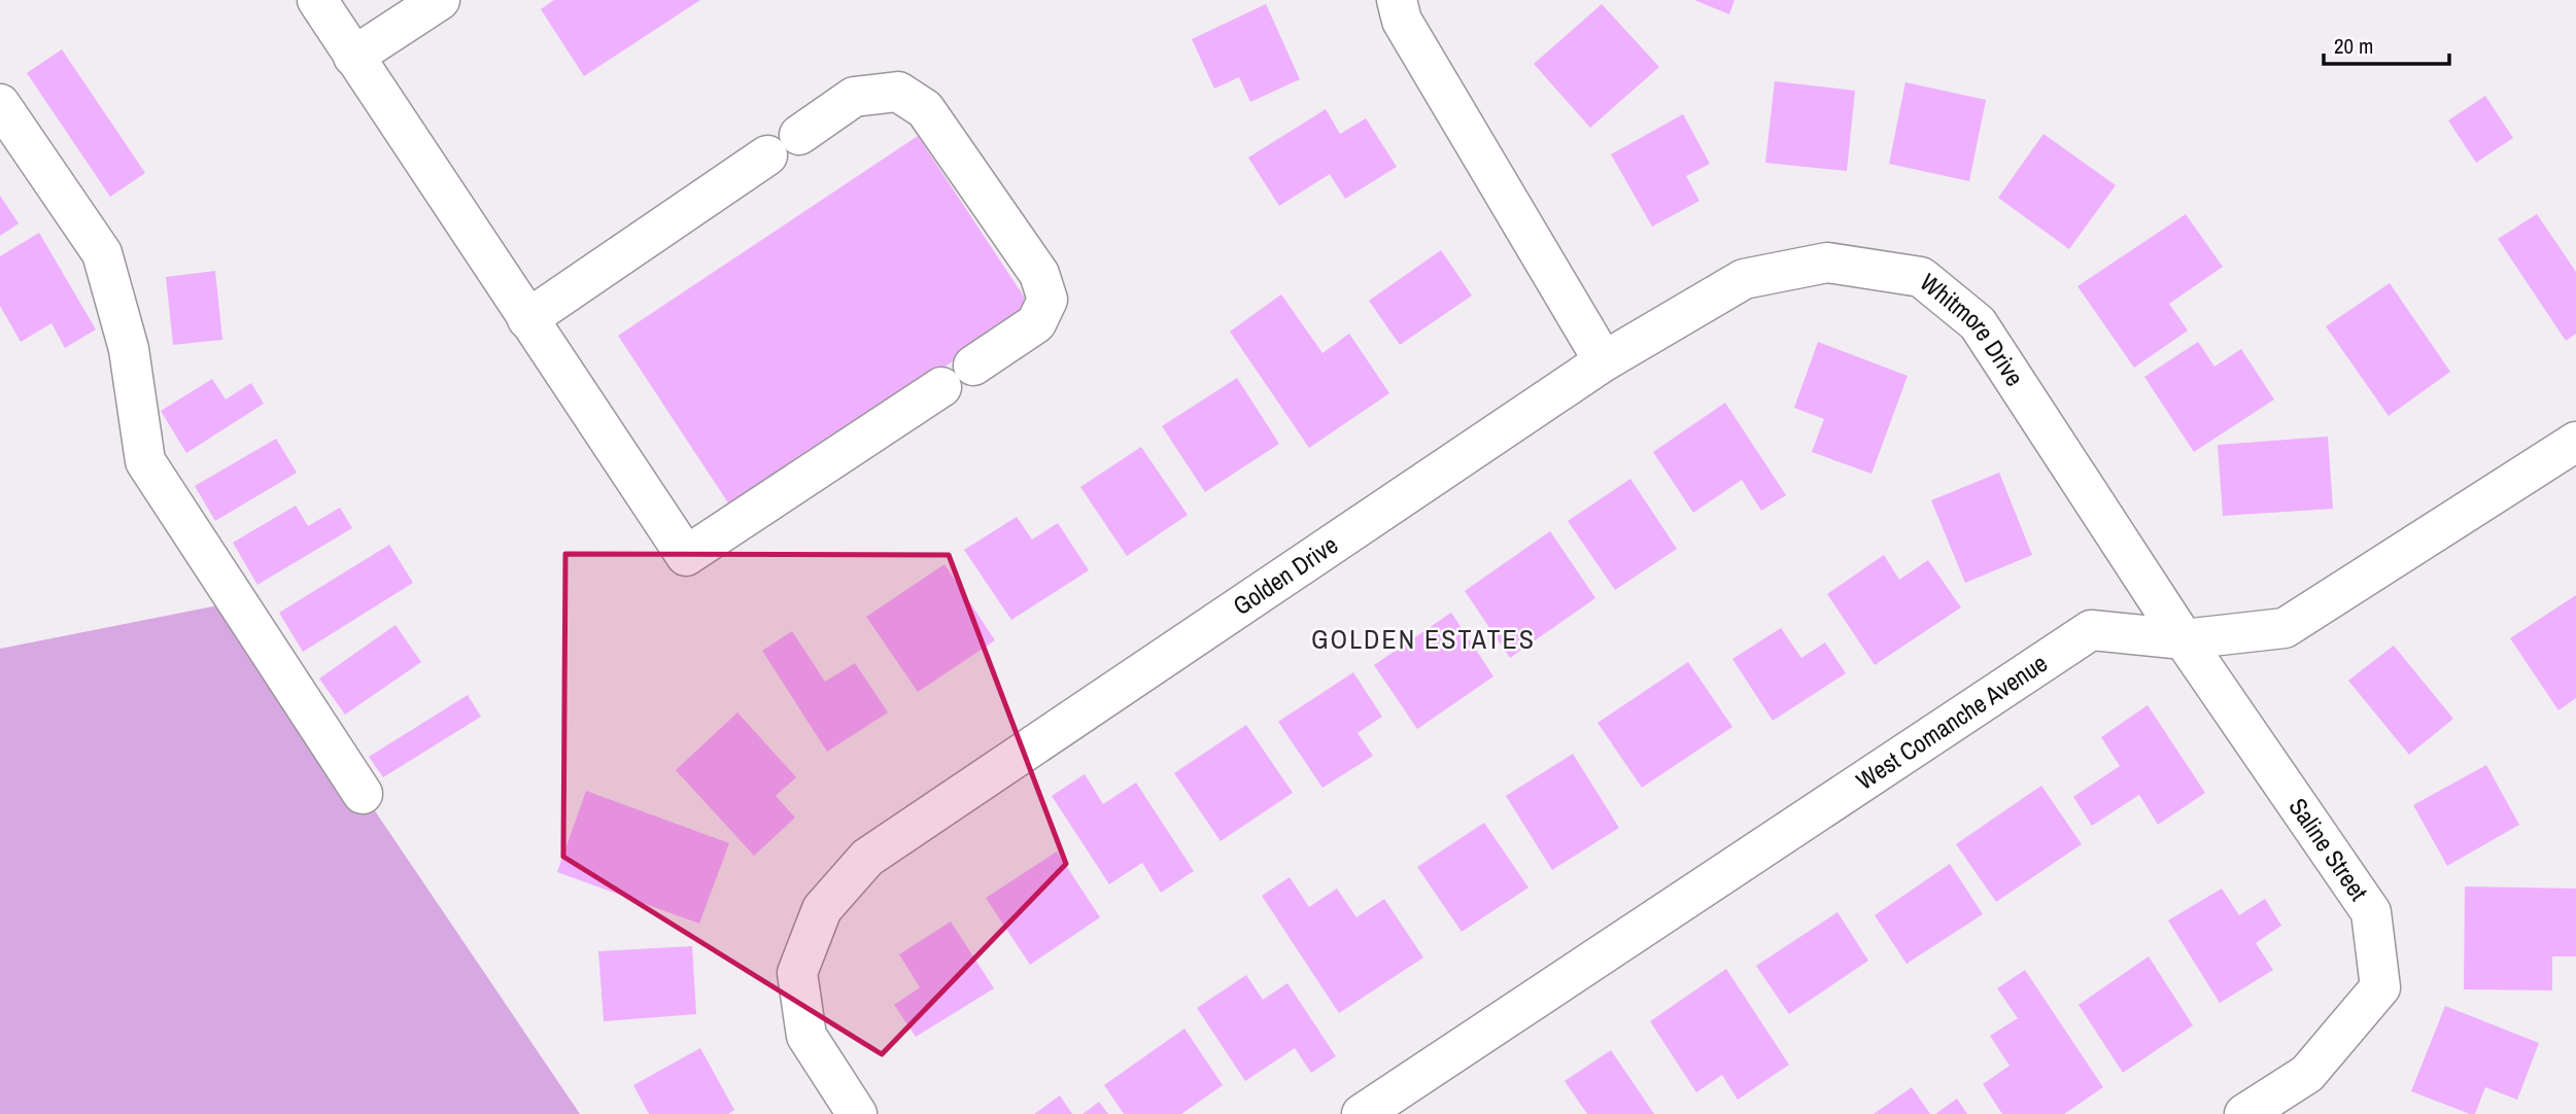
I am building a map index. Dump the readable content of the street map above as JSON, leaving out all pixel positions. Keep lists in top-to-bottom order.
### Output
{
  "streets": {
    "street": [
      "Whitmore Drive",
      "Golden Drive",
      "West Comanche Avenue",
      "Saline Street"
    ]
  },
  "crossings": [
    ["Whitmore Drive", "Golden Drive"],
    ["Whitmore Drive", "West Comanche Avenue"],
    ["Whitmore Drive", "Saline Street"],
    ["West Comanche Avenue", "Saline Street"]
  ],
  "districts": ["GOLDEN ESTATES"],
  "scale_bar": "20 m"
}
